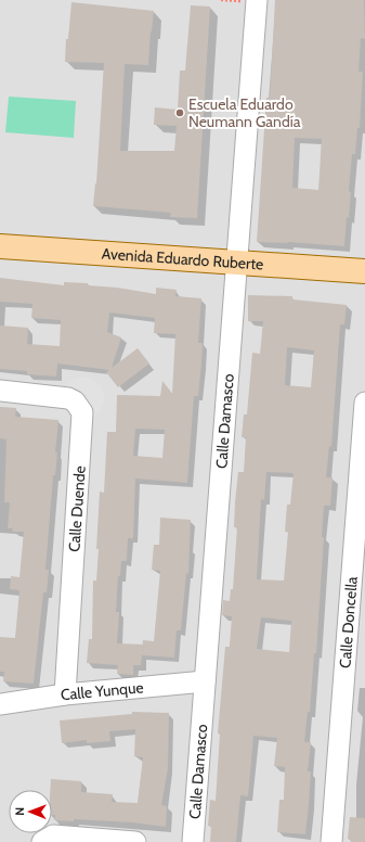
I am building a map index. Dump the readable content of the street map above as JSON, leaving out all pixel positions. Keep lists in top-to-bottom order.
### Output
{
  "streets": {
    "main road": ["Avenida Eduardo Ruberte"],
    "street": [
      "Calle Damasco",
      "Calle Duende",
      "Calle Doncella",
      "Calle Yunque"
    ]
  },
  "crossings": [
    ["Avenida Eduardo Ruberte", "Calle Damasco"],
    ["Calle Damasco", "Calle Yunque"],
    ["Calle Duende", "Calle Yunque"]
  ],
  "places": ["Escuela Eduardo Neumann Gandía"],
  "north": "left"
}
